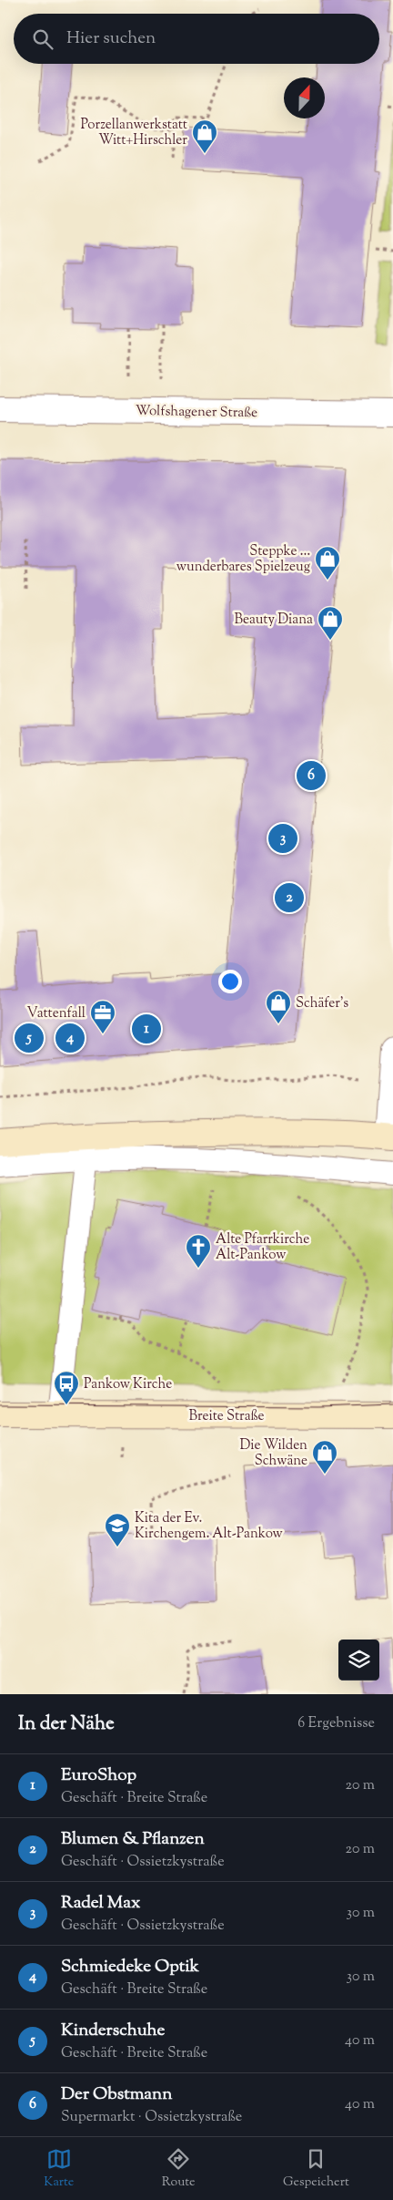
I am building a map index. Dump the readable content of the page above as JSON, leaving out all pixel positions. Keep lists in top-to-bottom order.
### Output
{
  "streets": {
    "main road": ["Breite Straße"],
    "street": ["Wolfshagener Straße"]
  },
  "places": {
    "shop": [
      "Porzellanwerkstatt Witt+Hirschler",
      "Steppke … wunderbares Spielzeug",
      "Beauty Diana",
      "Schäfer's",
      "Die Wilden Schwäne"
    ],
    "office": ["Vattenfall"],
    "church": ["Alte Pfarrkirche Alt-Pankow"],
    "bus stop": ["Pankow Kirche"],
    "school or university": ["Kita der Ev. Kirchengem. Alt-Pankow"]
  },
  "north": "top",
  "page": {
    "search": "Hier suchen",
    "pins": [
      "6",
      "3",
      "2",
      "1",
      "4",
      "5"
    ],
    "heading": ["In der Nähe", "6 Ergebnisse"],
    "list": [
      {
        "mark": "1",
        "name": "EuroShop",
        "note": "Geschäft · Breite Straße",
        "value": "20 m"
      },
      {
        "mark": "2",
        "name": "Blumen & Pflanzen",
        "note": "Geschäft · Ossietzkystraße",
        "value": "20 m"
      },
      {
        "mark": "3",
        "name": "Radel Max",
        "note": "Geschäft · Ossietzkystraße",
        "value": "30 m"
      },
      {
        "mark": "4",
        "name": "Schmiedeke Optik",
        "note": "Geschäft · Breite Straße",
        "value": "30 m"
      },
      {
        "mark": "5",
        "name": "Kinderschuhe",
        "note": "Geschäft · Breite Straße",
        "value": "40 m"
      },
      {
        "mark": "6",
        "name": "Der Obstmann",
        "note": "Supermarkt · Ossietzkystraße",
        "value": "40 m"
      }
    ],
    "nav": ["Karte", "Route", "Gespeichert"]
  }
}
